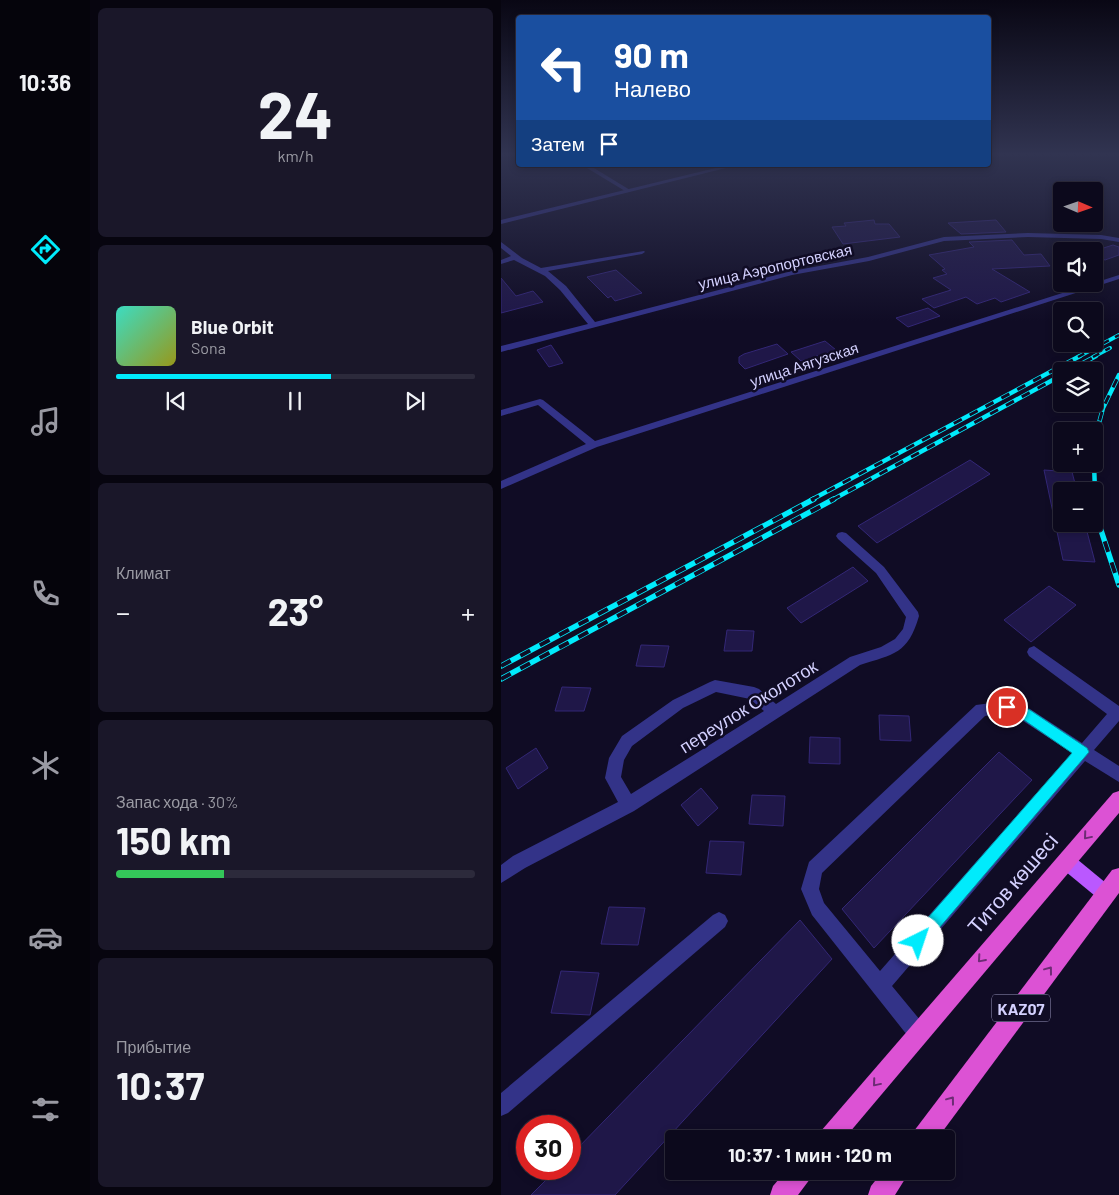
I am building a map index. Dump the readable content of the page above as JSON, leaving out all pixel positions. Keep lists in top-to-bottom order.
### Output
{
  "streets": {
    "highway": ["Титов көшесі", "KAZ07"],
    "street": ["улица Аэропортовская", "улица Аягузская", "переулок Околоток"]
  },
  "north": "right",
  "page": {
    "tabs": "10:36",
    "tile": [
      ["24", "km/h"],
      "Климат",
      ["Запас хода · 30%", "150 km"],
      ["Прибытие", "10:37"]
    ],
    "turn": ["90 m", "Налево"],
    "then": "Затем",
    "map_buttons": ["+", "−"],
    "song": ["Blue Orbit", "Sona"],
    "heat": ["−", "23°", "+"],
    "limit": "30",
    "trip": "10:37 · 1 мин · 120 m"
  }
}
